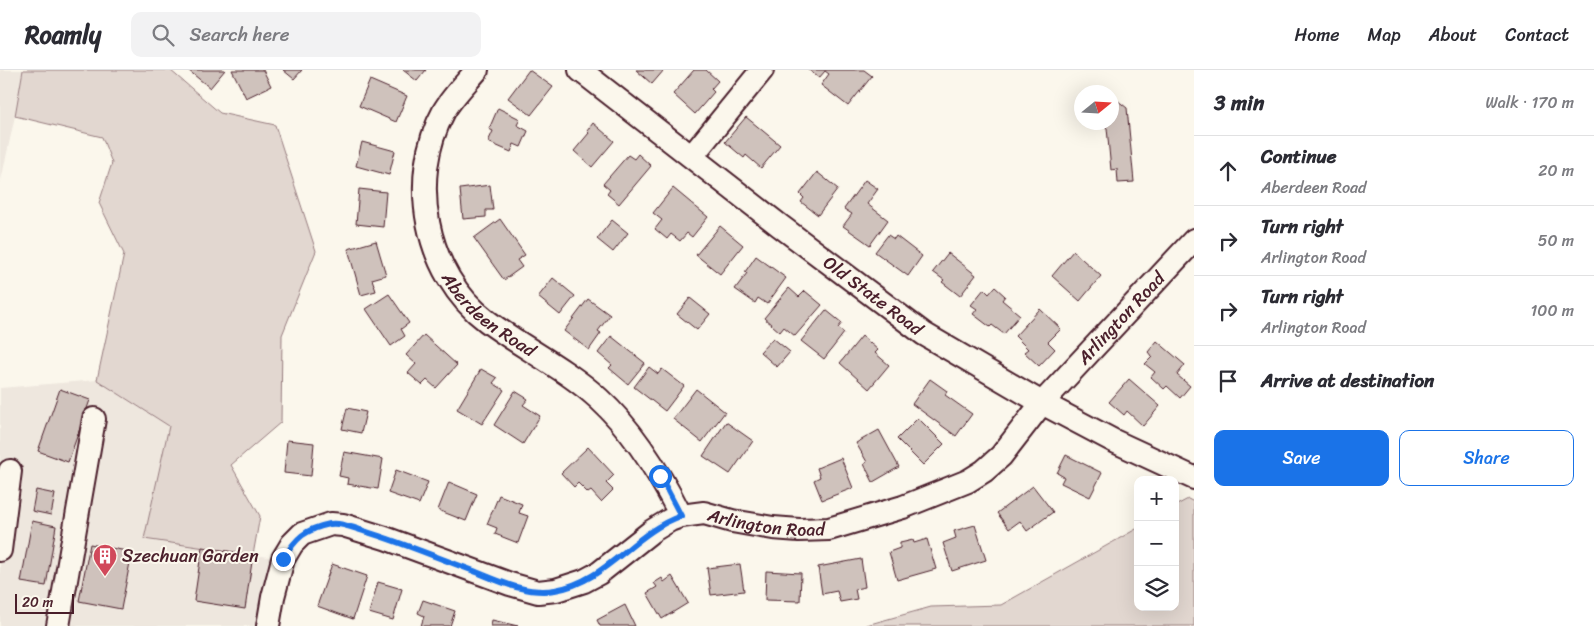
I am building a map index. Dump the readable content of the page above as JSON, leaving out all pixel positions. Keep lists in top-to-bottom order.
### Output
{
  "streets": {
    "street": ["Old State Road", "Aberdeen Road", "Arlington Road"]
  },
  "crossings": [
    ["Old State Road", "Arlington Road"],
    ["Aberdeen Road", "Arlington Road"]
  ],
  "places": {
    "building": ["Szechuan Garden"]
  },
  "scale_bar": "20 m",
  "north": "right",
  "page": {
    "header": "Roamly",
    "search": "Search here",
    "nav": [
      "Home",
      "Map",
      "About",
      "Contact"
    ],
    "heading": ["3 min", "Walk · 170 m"],
    "list": [
      ["Continue", "Aberdeen Road", "20 m"],
      ["Turn right", "Arlington Road", "50 m"],
      ["Turn right", "Arlington Road", "100 m"],
      "Arrive at destination"
    ],
    "buttons": ["Save", "Share"],
    "map_buttons": ["+", "−"],
    "scale": "20 m"
  }
}
